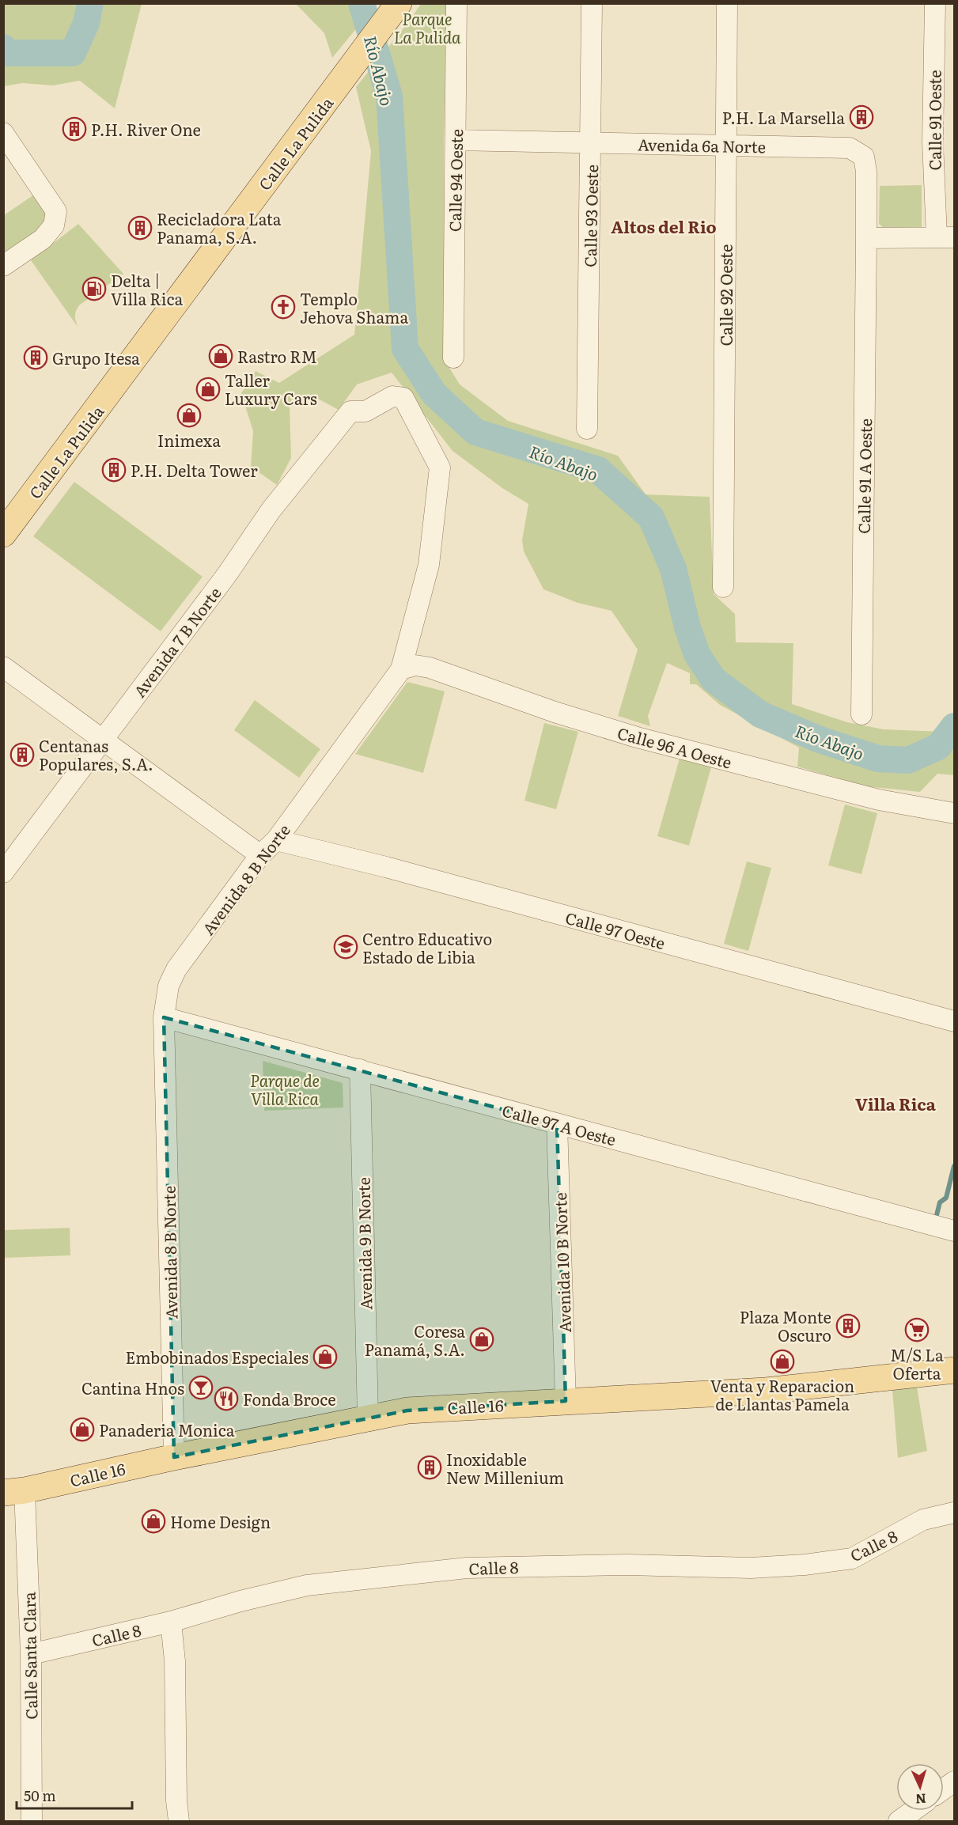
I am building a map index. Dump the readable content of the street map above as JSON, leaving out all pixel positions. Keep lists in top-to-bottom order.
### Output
{
  "streets": {
    "main road": ["Calle La Pulida", "Calle 16"],
    "street": [
      "Calle 91 Oeste",
      "Avenida 6a Norte",
      "Calle 94 Oeste",
      "Calle 93 Oeste",
      "Calle 92 Oeste",
      "Calle 91 A Oeste",
      "Avenida 7 B Norte",
      "Calle 96 A Oeste",
      "Avenida 8 B Norte",
      "Calle 97 Oeste",
      "Calle 97 A Oeste",
      "Avenida 9 B Norte",
      "Avenida 10 B Norte",
      "Calle 8",
      "Calle Santa Clara"
    ]
  },
  "crossings": [
    ["Avenida 6a Norte", "Calle 94 Oeste"],
    ["Avenida 6a Norte", "Calle 93 Oeste"],
    ["Avenida 6a Norte", "Calle 92 Oeste"],
    ["Avenida 6a Norte", "Calle 91 A Oeste"],
    ["Avenida 7 B Norte", "Avenida 8 B Norte"],
    ["Calle 96 A Oeste", "Avenida 8 B Norte"],
    ["Avenida 8 B Norte", "Calle 97 Oeste"],
    ["Avenida 8 B Norte", "Calle 97 A Oeste"],
    ["Avenida 8 B Norte", "Calle 16"],
    ["Calle 97 A Oeste", "Avenida 9 B Norte"],
    ["Calle 97 A Oeste", "Avenida 10 B Norte"],
    ["Avenida 9 B Norte", "Calle 16"],
    ["Avenida 10 B Norte", "Calle 16"],
    ["Calle 16", "Calle Santa Clara"],
    ["Calle 8", "Calle Santa Clara"]
  ],
  "districts": ["Altos del Rio", "Villa Rica"],
  "water": ["Río Abajo"],
  "parks": ["Parque La Pulida", "Parque de Villa Rica"],
  "places": {
    "building": [
      "P.H. La Marsella",
      "P.H. River One",
      "Recicladora Lata Panama, S.A.",
      "Grupo Itesa",
      "P.H. Delta Tower",
      "Centanas Populares, S.A.",
      "Plaza Monte Oscuro",
      "Inoxidable New Millenium"
    ],
    "fuel station": ["Delta | Villa Rica"],
    "church": ["Templo Jehova Shama"],
    "shop": [
      "Rastro RM",
      "Taller Luxury Cars",
      "Inimexa",
      "Coresa Panamá, S.A.",
      "Embobinados Especiales",
      "Venta y Reparacion de Llantas Pamela",
      "Panaderia Monica",
      "Home Design"
    ],
    "school or university": ["Centro Educativo Estado de Libia"],
    "supermarket": ["M/S La Oferta"],
    "bar": ["Cantina Hnos"],
    "restaurant": ["Fonda Broce"]
  },
  "scale_bar": "50 m",
  "north": "bottom"
}
